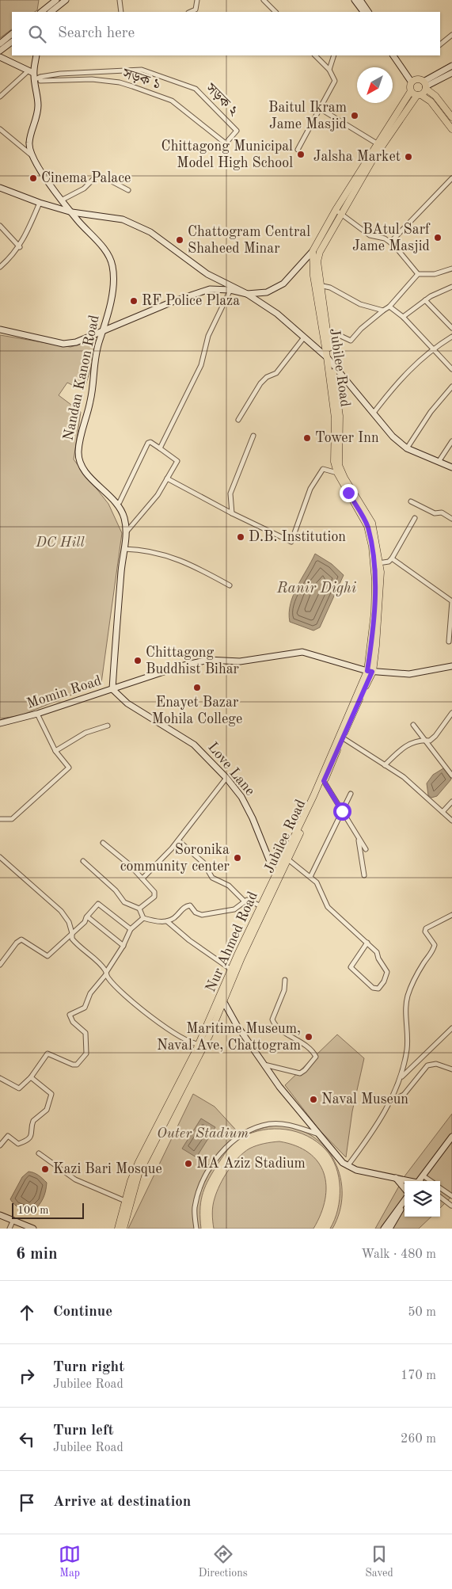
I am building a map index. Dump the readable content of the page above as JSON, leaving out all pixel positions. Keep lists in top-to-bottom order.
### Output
{
  "streets": {
    "main road": [
      "Jubilee Road",
      "Nandan Kanon Road",
      "Momin Road",
      "Love Lane",
      "Nur Ahmed Road"
    ],
    "street": ["সড়ক ১", "সড়ক ২"]
  },
  "crossings": [
    ["সড়ক ১", "সড়ক ২"],
    ["Jubilee Road", "Momin Road"],
    ["Jubilee Road", "Love Lane"],
    ["Jubilee Road", "Nur Ahmed Road"],
    ["Nandan Kanon Road", "Momin Road"],
    ["Nandan Kanon Road", "Love Lane"],
    ["Momin Road", "Love Lane"],
    ["Momin Road", "Nur Ahmed Road"],
    ["Love Lane", "Nur Ahmed Road"]
  ],
  "water": ["Ranir Dighi"],
  "parks": ["DC Hill", "Outer Stadium"],
  "places": [
    "Baitul Ikram Jame Masjid",
    "Chittagong Municipal Model High School",
    "Jalsha Market",
    "Cinema Palace",
    "BAtul Sarf Jame Masjid",
    "Chattogram Central Shaheed Minar",
    "RF Police Plaza",
    "Tower Inn",
    "D.B. Institution",
    "Chittagong Buddhist Bihar",
    "Enayet Bazar Mohila College",
    "Soronika community center",
    "Maritime Museum, Naval Ave, Chattogram",
    "Naval Museun",
    "MA Aziz Stadium",
    "Kazi Bari Mosque"
  ],
  "scale_bar": "100 m",
  "north": "bottom left",
  "page": {
    "search": "Search here",
    "scale": "100 m",
    "heading": ["6 min", "Walk · 480 m"],
    "list": [
      ["Continue", "50 m"],
      ["Turn right", "Jubilee Road", "170 m"],
      ["Turn left", "Jubilee Road", "260 m"],
      "Arrive at destination"
    ],
    "nav": ["Map", "Directions", "Saved"]
  }
}
